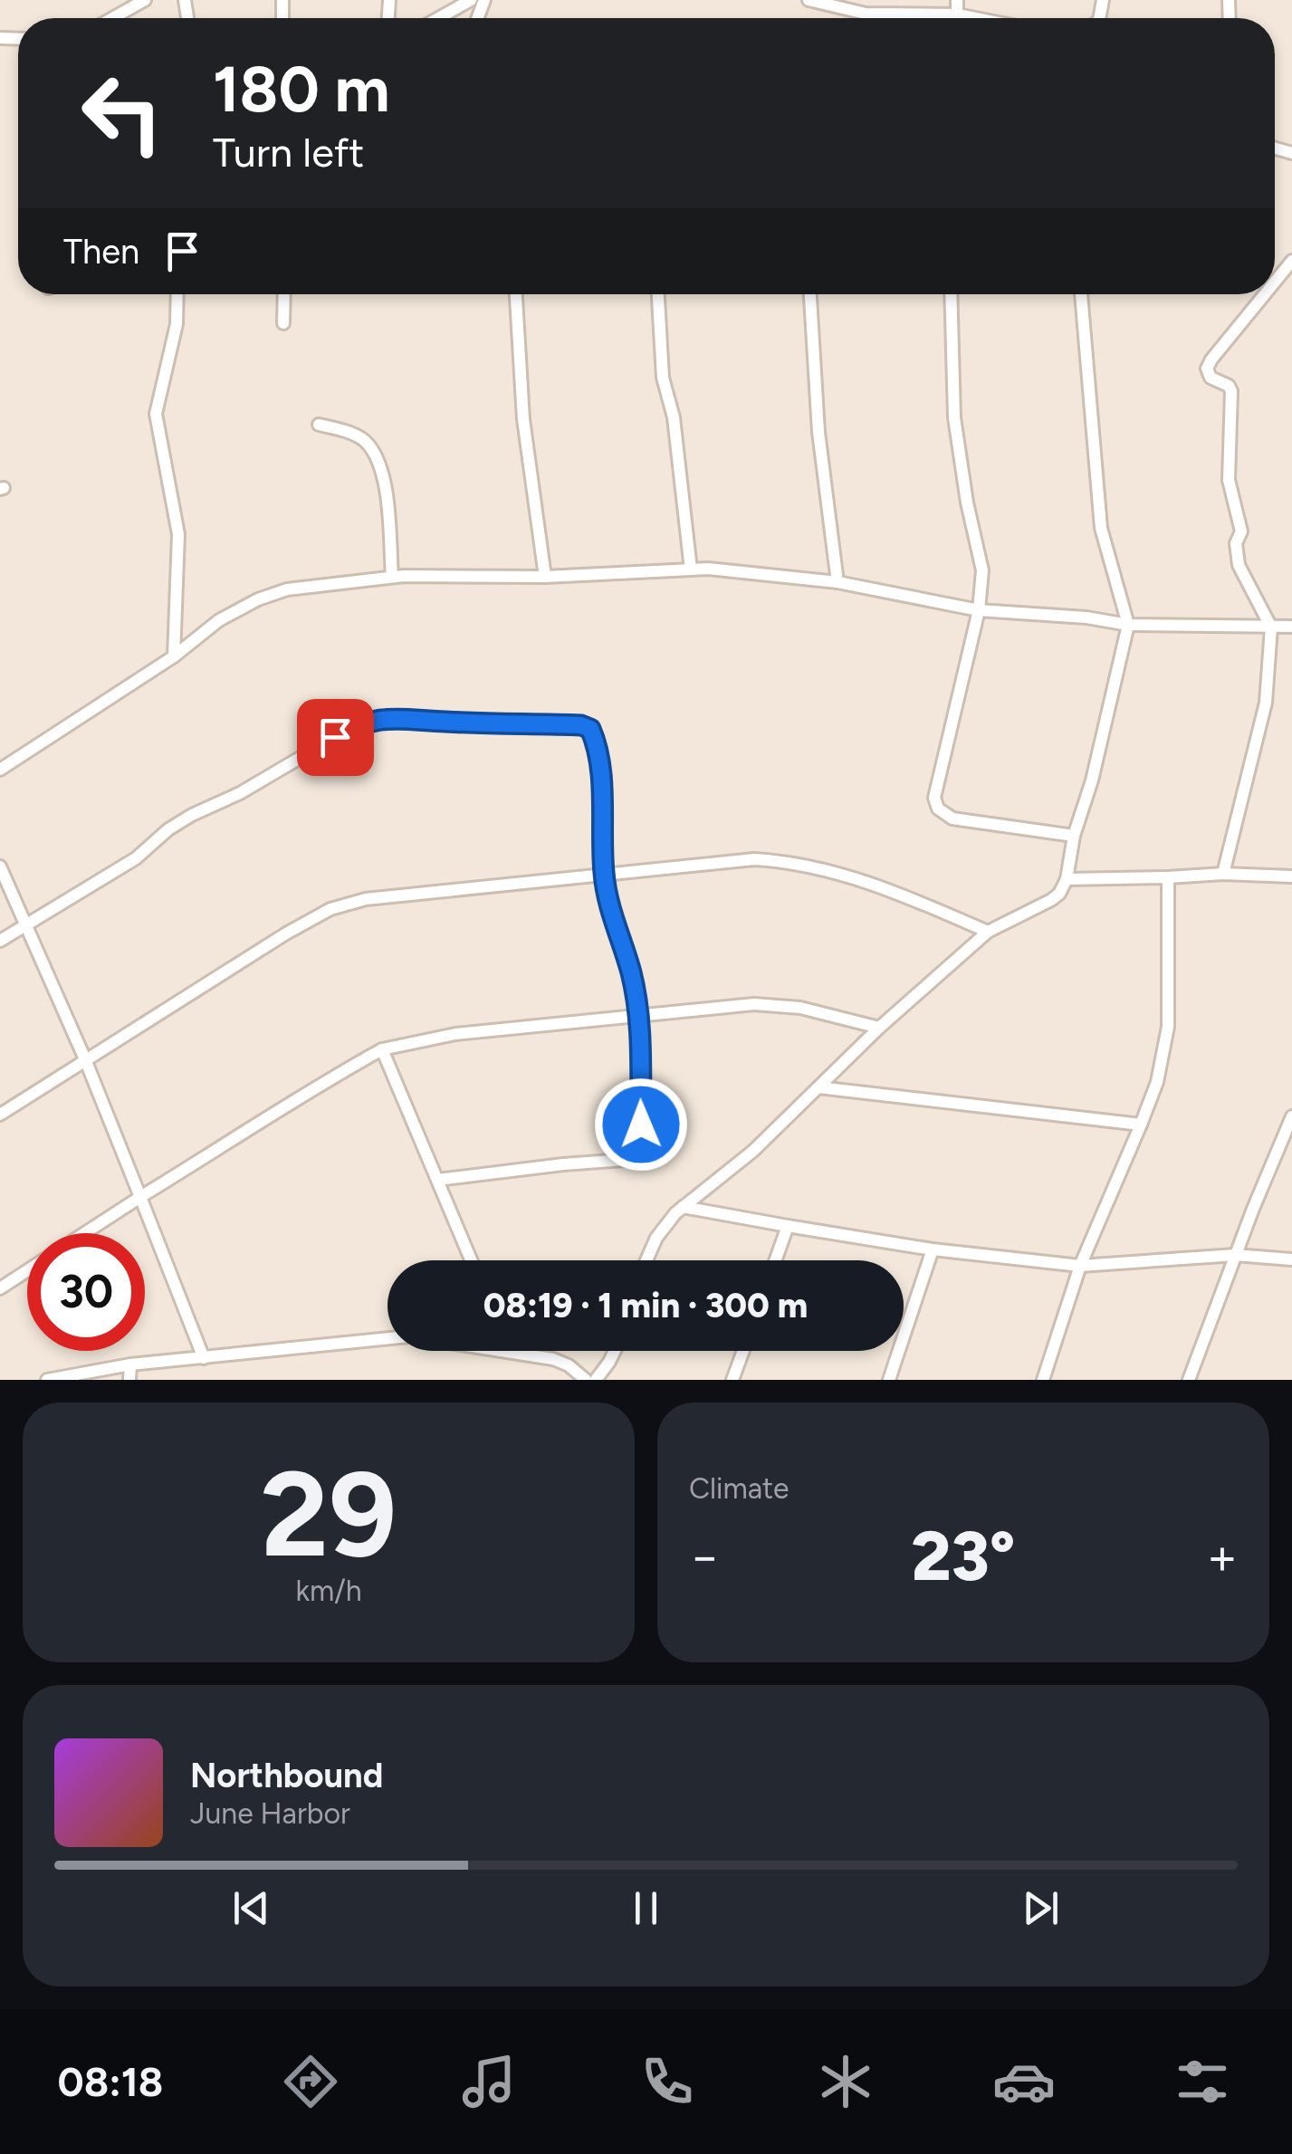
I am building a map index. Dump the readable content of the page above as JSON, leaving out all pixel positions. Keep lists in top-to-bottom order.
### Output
{
  "page": {
    "turn": ["180 m", "Turn left"],
    "then": "Then",
    "limit": "30",
    "trip": "08:19 · 1 min · 300 m",
    "tile": [
      ["29", "km/h"],
      "Climate"
    ],
    "heat": ["−", "23°", "+"],
    "song": ["Northbound", "June Harbor"],
    "tabs": "08:18"
  }
}
